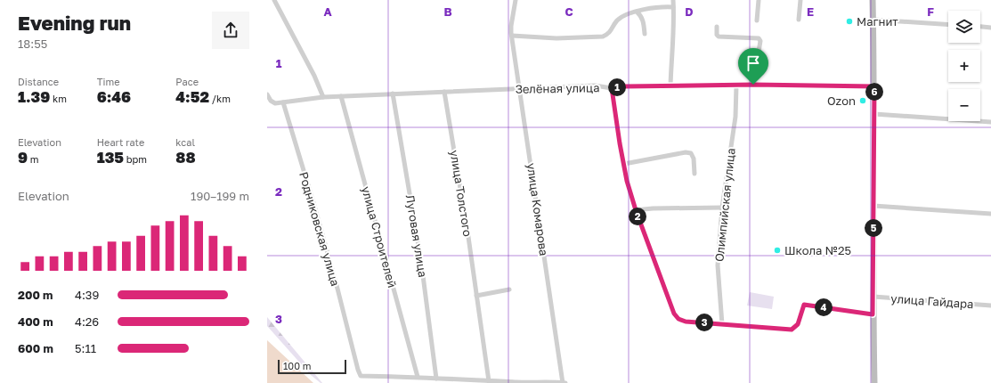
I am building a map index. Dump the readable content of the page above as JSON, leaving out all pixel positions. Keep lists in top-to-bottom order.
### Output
{
  "streets": {
    "street": [
      "Зелёная улица",
      "улица Толстого",
      "Олимпийская улица",
      "улица Комарова",
      "Родниковская улица",
      "Луговая улица",
      "улица Строителей",
      "улица Гайдара"
    ]
  },
  "crossings": [
    ["Зелёная улица", "улица Толстого"],
    ["Зелёная улица", "Олимпийская улица"],
    ["Зелёная улица", "улица Комарова"],
    ["Зелёная улица", "Родниковская улица"],
    ["Зелёная улица", "Луговая улица"],
    ["Зелёная улица", "улица Строителей"],
    ["Родниковская улица", "улица Строителей"]
  ],
  "places": ["Магнит", "Ozon", "Школа №25"],
  "scale_bar": "100 m",
  "page": {
    "heading": ["Evening run", "18:55"],
    "map_buttons": ["+", "−"],
    "stats": [
      ["Distance", "1.39 km"],
      ["Time", "6:46"],
      ["Pace", "4:52 /km"],
      ["Elevation", "9 m"],
      ["Heart rate", "135 bpm"],
      ["kcal", "88"]
    ],
    "pins": [
      "1",
      "6",
      "2",
      "5",
      "4",
      "3"
    ],
    "chart": ["Elevation", "190–199 m"],
    "list": [
      {
        "name": "200 m",
        "note": "4:39"
      },
      {
        "name": "400 m",
        "note": "4:26"
      },
      {
        "name": "600 m",
        "note": "5:11"
      }
    ],
    "scale": "100 m"
  },
  "grid": {
    "columns": [
      "A",
      "B",
      "C",
      "D",
      "E",
      "F"
    ],
    "rows": ["1", "2", "3"]
  }
}
